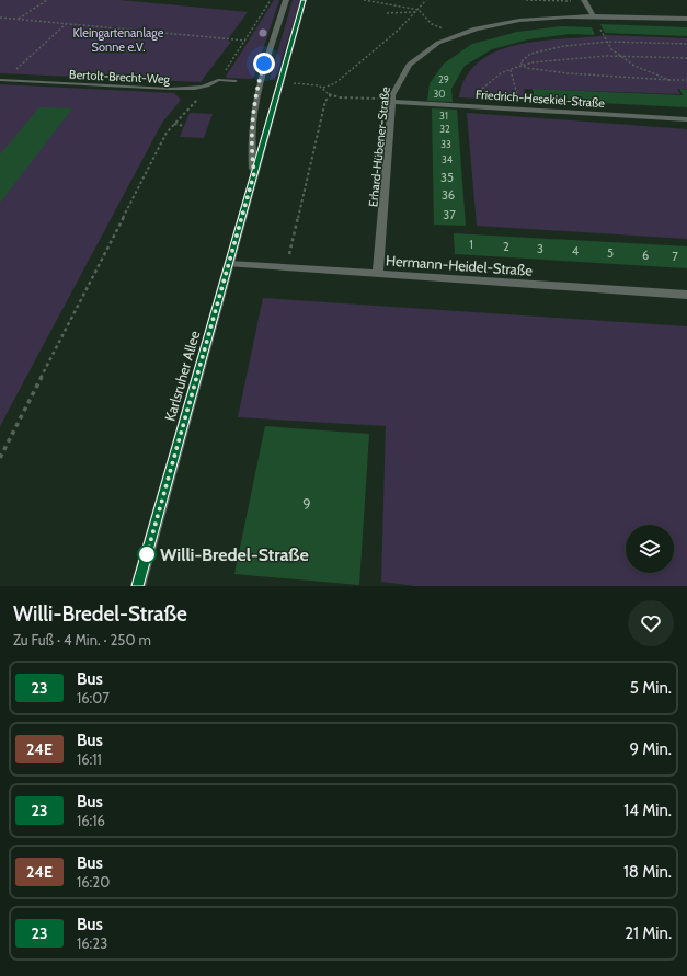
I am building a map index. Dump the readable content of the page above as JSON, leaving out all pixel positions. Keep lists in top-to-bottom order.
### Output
{
  "streets": {
    "street": [
      "Friedrich-Hesekiel-Straße",
      "Erhard-Hübener-Straße",
      "Hermann-Heidel-Straße",
      "Karlsruher Allee"
    ],
    "lane": ["Bertolt-Brecht-Weg"]
  },
  "crossings": [
    ["Friedrich-Hesekiel-Straße", "Erhard-Hübener-Straße"],
    ["Erhard-Hübener-Straße", "Hermann-Heidel-Straße"],
    ["Hermann-Heidel-Straße", "Karlsruher Allee"]
  ],
  "parks": ["Kleingartenanlage Sonne e.V."],
  "places": ["Willi-Bredel-Straße"],
  "lines": ["bus line 23"],
  "house_numbers": [
    "29",
    "30",
    "31",
    "32",
    "33",
    "34",
    "35",
    "36",
    "37",
    "1",
    "2",
    "3",
    "4",
    "5",
    "6",
    "7",
    "9"
  ],
  "page": {
    "heading": ["Willi-Bredel-Straße", "Zu Fuß · 4 Min. · 250 m"],
    "list": [
      {
        "mark": "23",
        "name": "Bus",
        "note": "16:07",
        "value": "5 Min."
      },
      {
        "mark": "24E",
        "name": "Bus",
        "note": "16:11",
        "value": "9 Min."
      },
      {
        "mark": "23",
        "name": "Bus",
        "note": "16:16",
        "value": "14 Min."
      },
      {
        "mark": "24E",
        "name": "Bus",
        "note": "16:20",
        "value": "18 Min."
      },
      {
        "mark": "23",
        "name": "Bus",
        "note": "16:23",
        "value": "21 Min."
      }
    ]
  }
}
